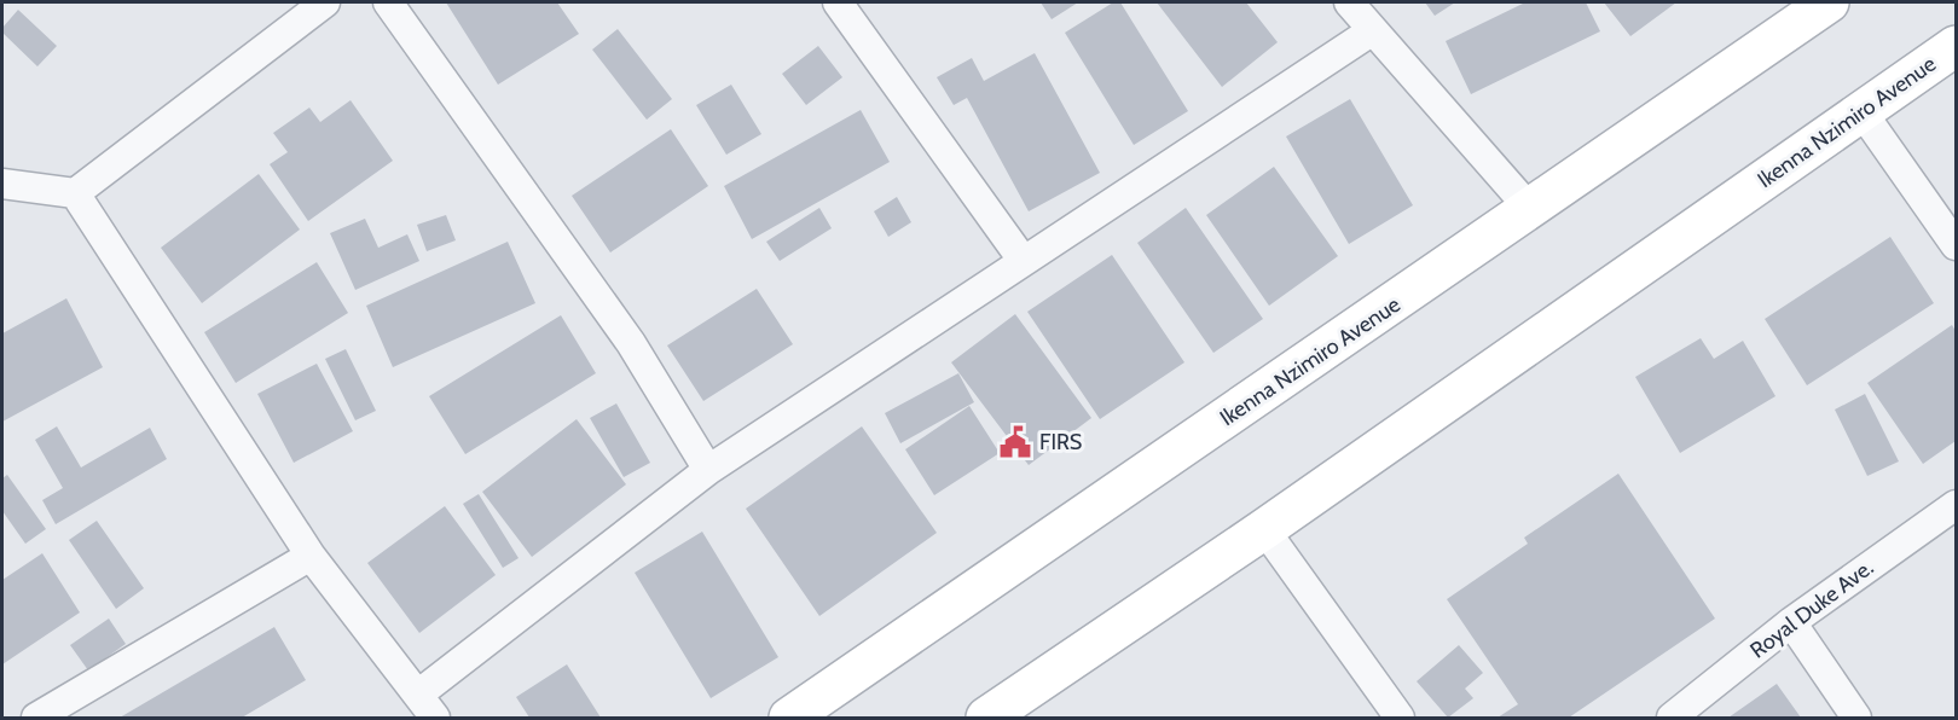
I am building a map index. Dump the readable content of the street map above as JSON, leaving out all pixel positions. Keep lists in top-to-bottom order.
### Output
{
  "streets": {
    "street": ["Ikenna Nzimiro Avenue", "Royal Duke Ave."]
  },
  "places": {
    "public building": ["FIRS"]
  }
}
